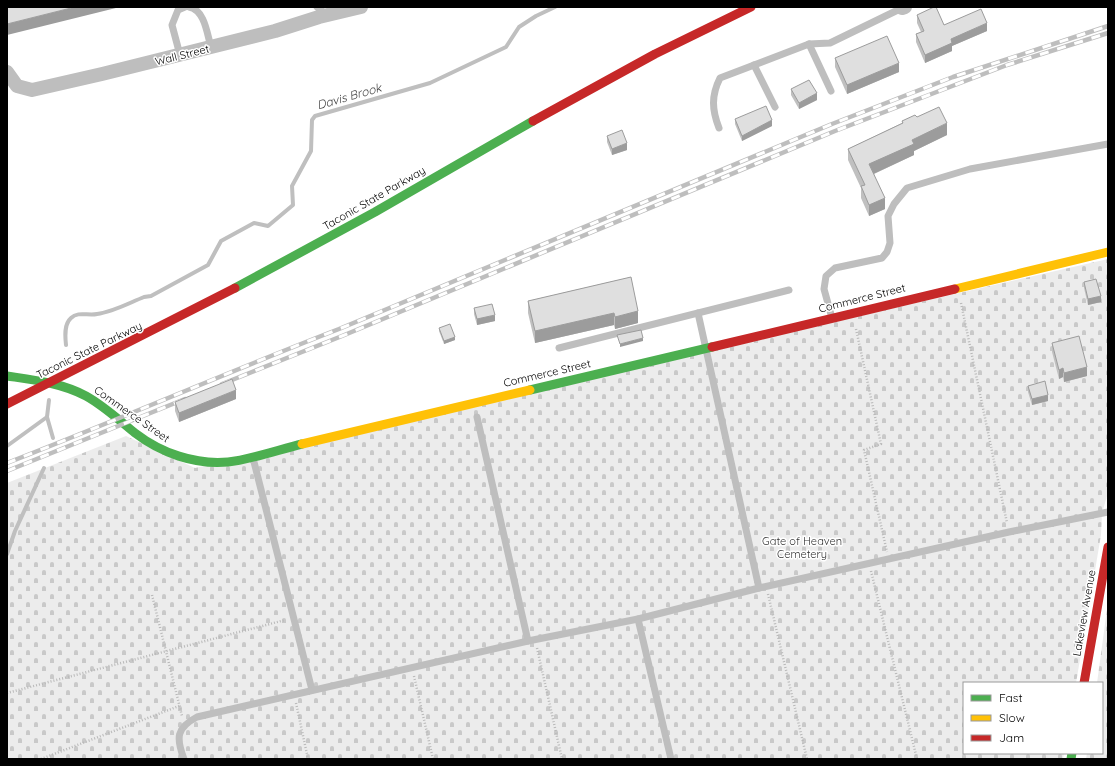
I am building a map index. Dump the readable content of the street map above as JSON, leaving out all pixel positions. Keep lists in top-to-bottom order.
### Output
{
  "streets": {
    "main road": ["Taconic State Parkway", "Commerce Street", "Lakeview Avenue"],
    "street": ["Wall Street"]
  },
  "crossings": [
    ["Taconic State Parkway", "Commerce Street"]
  ],
  "water": ["Davis Brook"],
  "parks": ["Gate of Heaven Cemetery"],
  "legend": ["Fast", "Slow", "Jam"]
}
